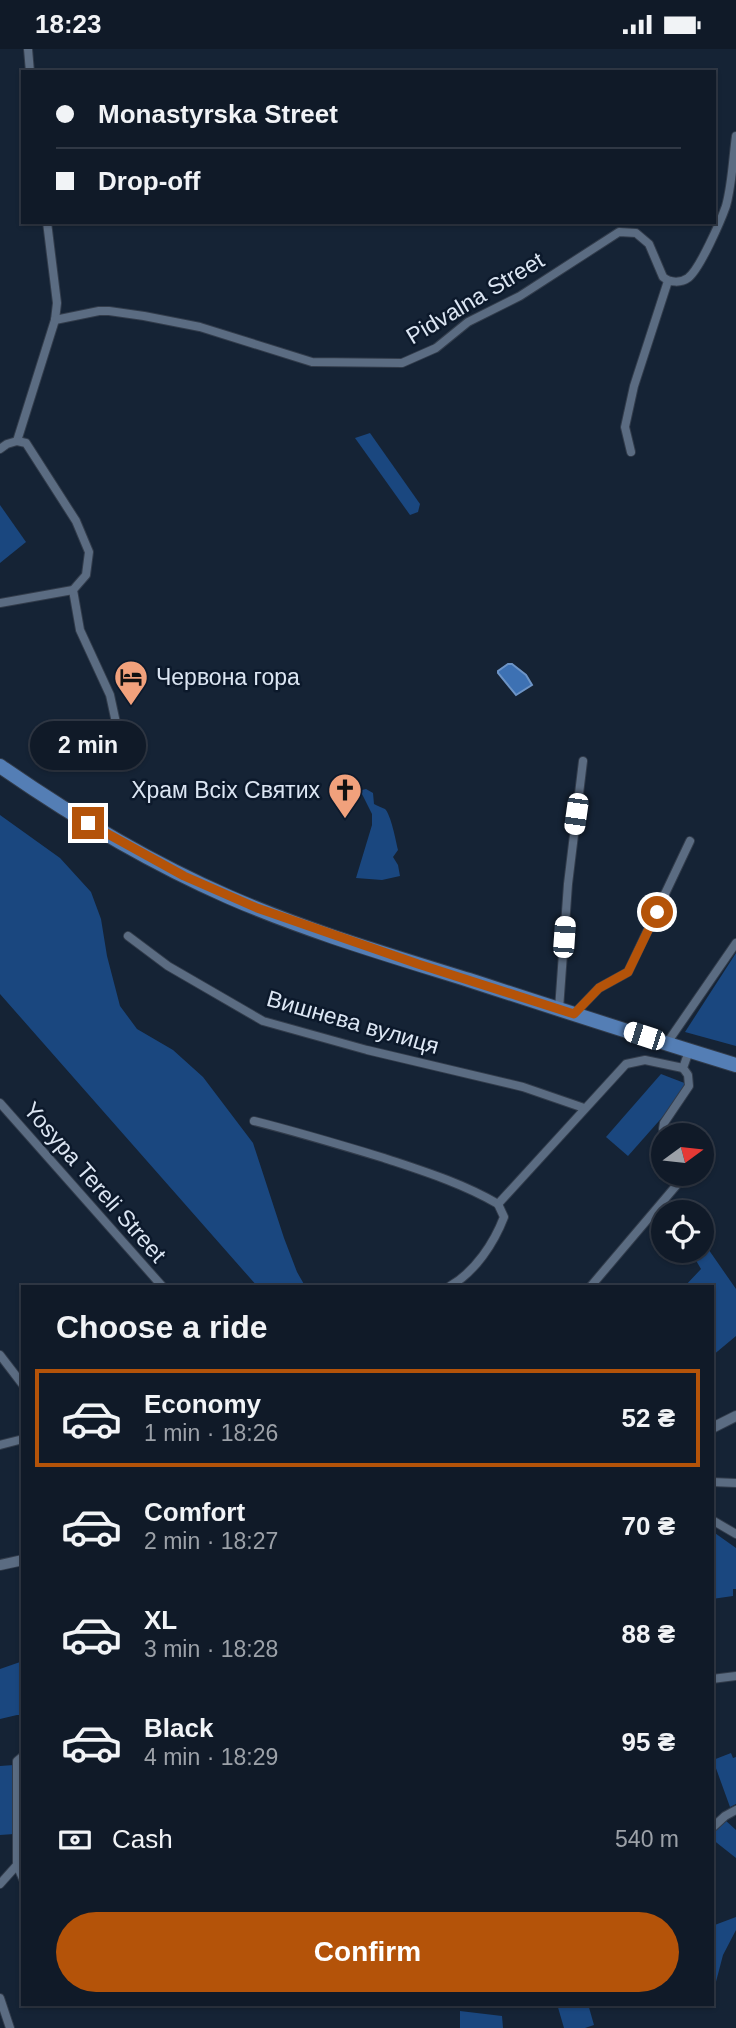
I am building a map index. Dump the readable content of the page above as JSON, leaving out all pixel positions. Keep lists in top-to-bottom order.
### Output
{
  "streets": {
    "street": ["Pidvalna Street", "Вишнева вулиця", "Yosypa Tereli Street"]
  },
  "places": {
    "hotel": ["Червона гора"],
    "church": ["Храм Всіх Святих"]
  },
  "north": "right",
  "page": {
    "status": "18:23",
    "banner": ["Monastyrska Street", "Drop-off"],
    "bubble": "2 min",
    "heading": "Choose a ride",
    "list": [
      {
        "name": "Economy",
        "note": "1 min · 18:26",
        "value": "52 ₴"
      },
      {
        "name": "Comfort",
        "note": "2 min · 18:27",
        "value": "70 ₴"
      },
      {
        "name": "XL",
        "note": "3 min · 18:28",
        "value": "88 ₴"
      },
      {
        "name": "Black",
        "note": "4 min · 18:29",
        "value": "95 ₴"
      }
    ],
    "pay": ["Cash", "540 m"],
    "buttons": "Confirm"
  }
}
